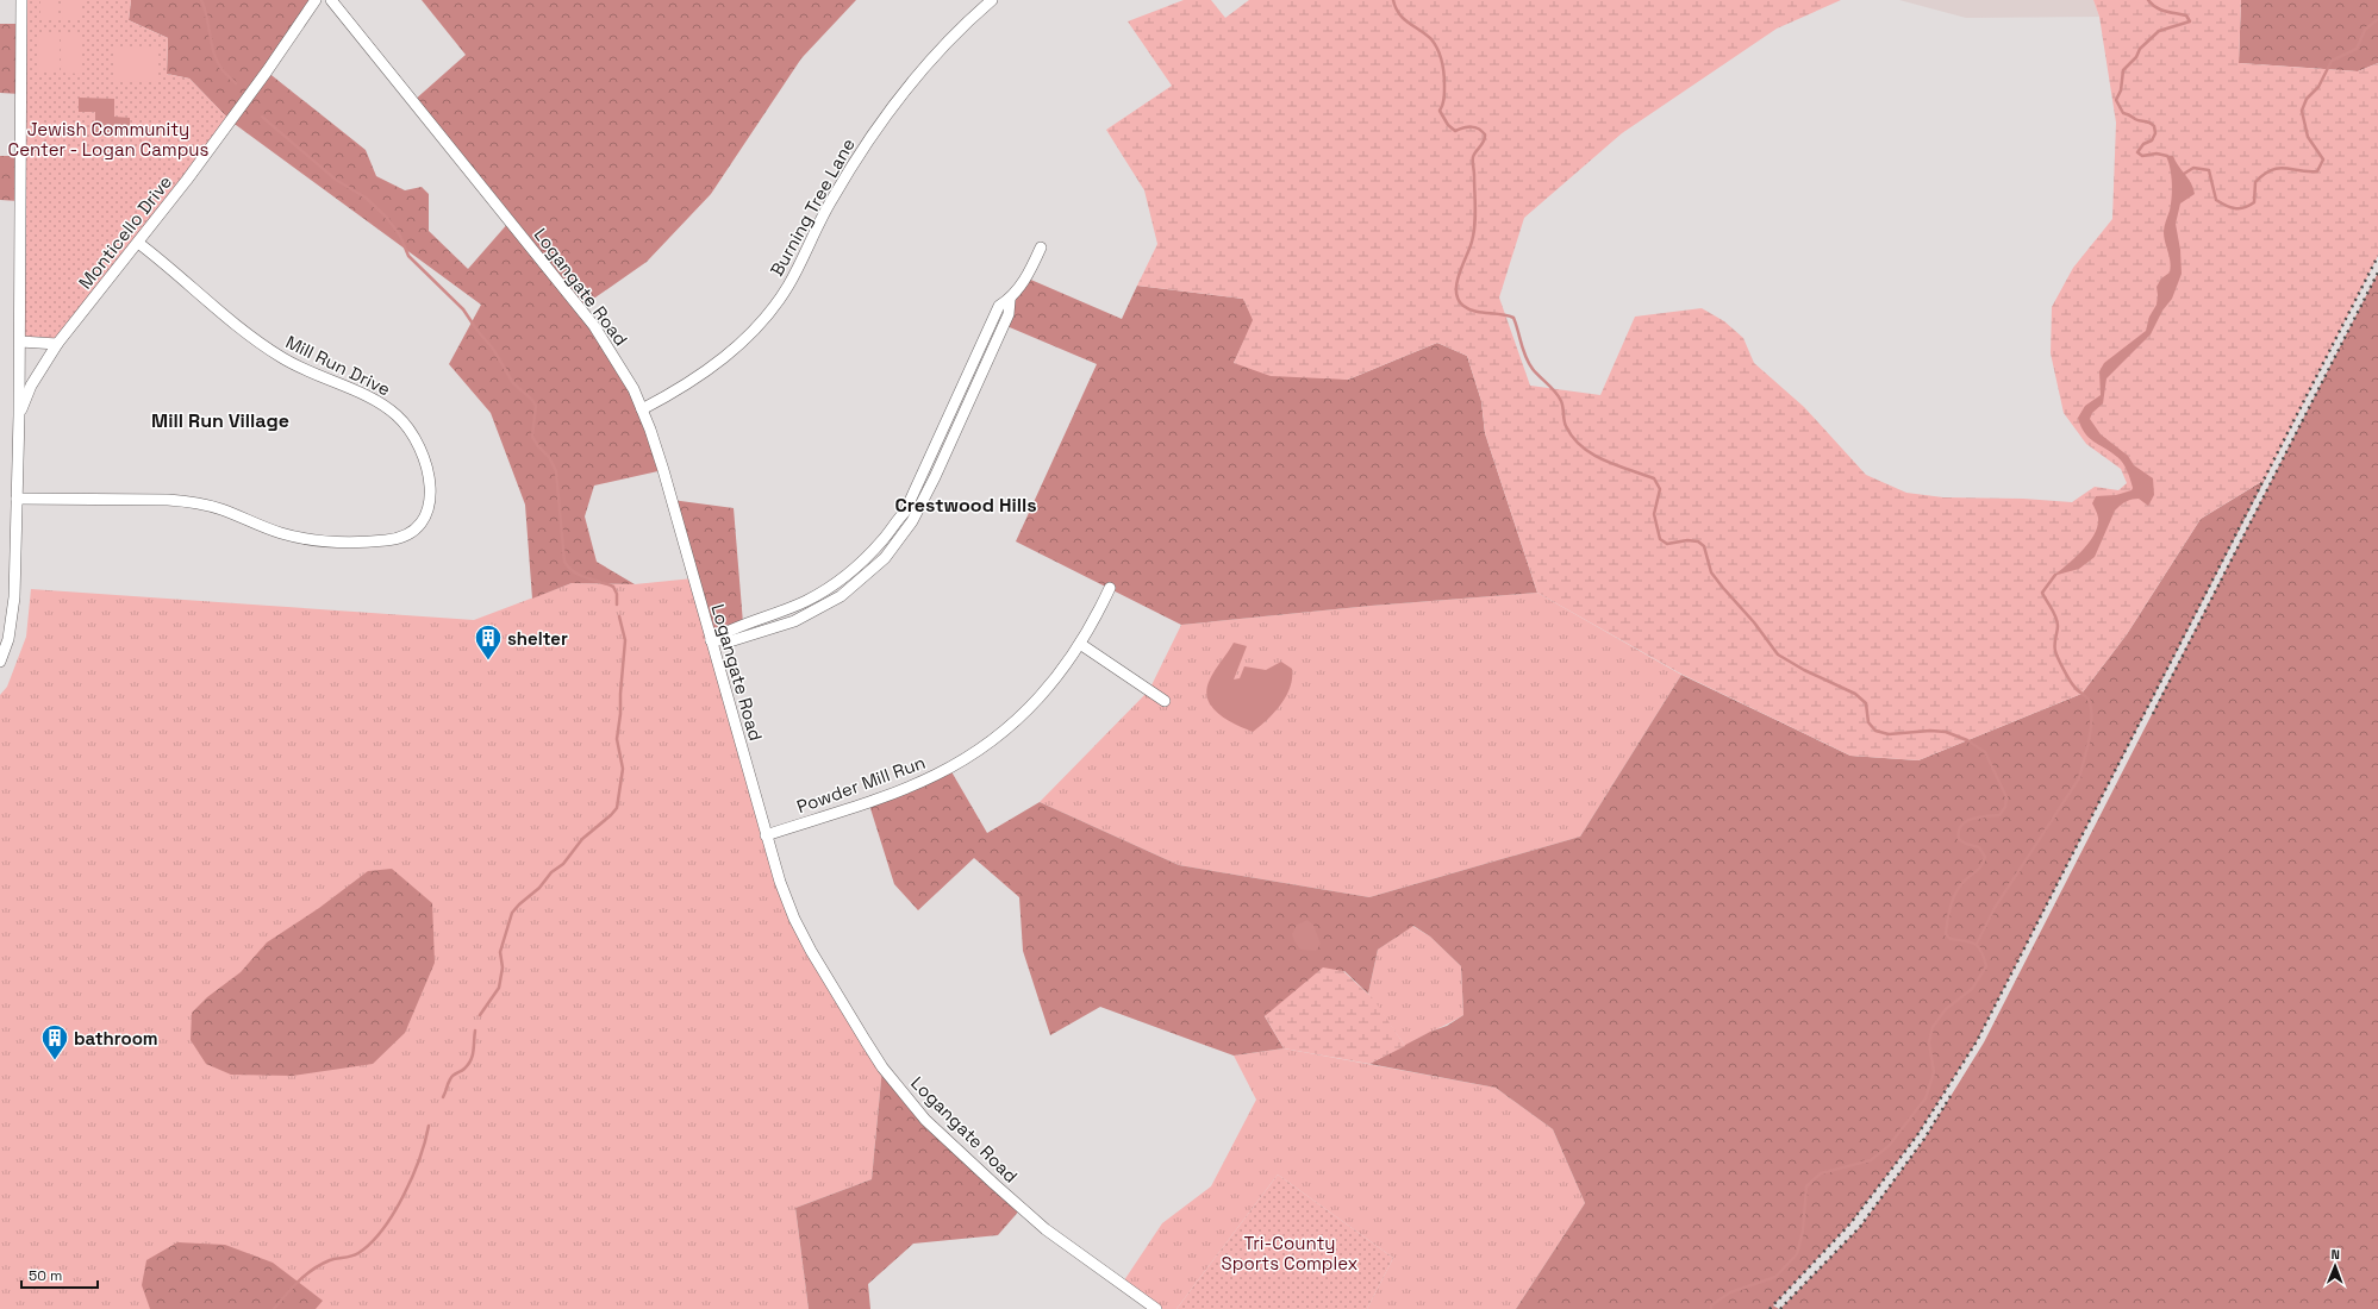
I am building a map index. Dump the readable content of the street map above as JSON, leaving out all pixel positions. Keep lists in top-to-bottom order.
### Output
{
  "streets": {
    "street": [
      "Burning Tree Lane",
      "Monticello Drive",
      "Logangate Road",
      "Mill Run Drive",
      "Powder Mill Run"
    ]
  },
  "crossings": [
    ["Burning Tree Lane", "Logangate Road"],
    ["Monticello Drive", "Mill Run Drive"],
    ["Logangate Road", "Powder Mill Run"]
  ],
  "districts": ["Mill Run Village", "Crestwood Hills"],
  "parks": ["Jewish Community Center - Logan Campus", "Tri-County Sports Complex"],
  "places": {
    "building": ["shelter", "bathroom"]
  },
  "scale_bar": "50 m",
  "north": "top"
}
